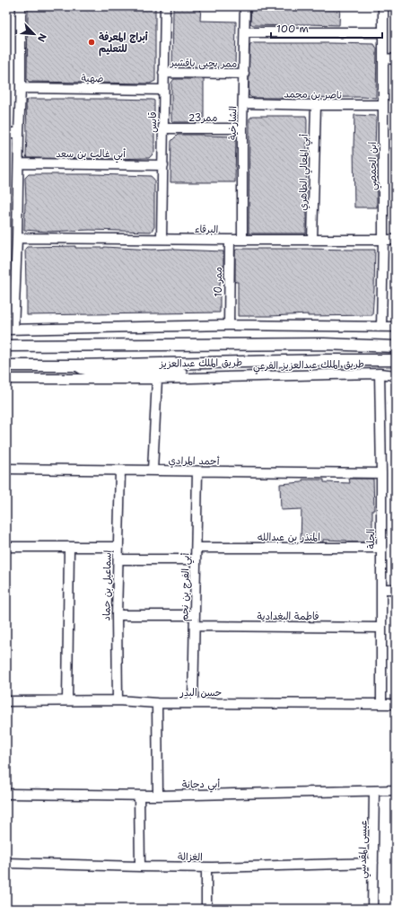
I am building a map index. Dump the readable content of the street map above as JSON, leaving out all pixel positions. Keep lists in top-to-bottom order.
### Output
{
  "streets": {
    "main road": ["طريق الملك عبدالعزيز"],
    "street": [
      "ممر يحيى باقشير",
      "ضهية",
      "ناصر بن محمد",
      "ممر23",
      "قابس",
      "الشارخية",
      "أبي غالب بن سعد",
      "ابن الحمصي",
      "أبي المعالي الطاهري",
      "البرقاء",
      "ممر 10",
      "طريق الملك عبدالعزيز الفرعي",
      "أحمد المرادي",
      "المنذر بن عبدالله",
      "الجلة",
      "إسماعيل بن حماد",
      "أبي الفرج بن نجم",
      "فاطمة البغدادية",
      "حسن البدر",
      "أبي دجانة",
      "عيسى المقدسي",
      "الغزالة"
    ]
  },
  "crossings": [
    ["ممر يحيى باقشير", "قابس"],
    ["ممر يحيى باقشير", "الشارخية"],
    ["ضهية", "قابس"],
    ["ناصر بن محمد", "الشارخية"],
    ["ناصر بن محمد", "ابن الحمصي"],
    ["ناصر بن محمد", "أبي المعالي الطاهري"],
    ["ممر23", "قابس"],
    ["ممر23", "الشارخية"],
    ["قابس", "أبي غالب بن سعد"],
    ["قابس", "البرقاء"],
    ["الشارخية", "البرقاء"],
    ["ابن الحمصي", "البرقاء"],
    ["أبي المعالي الطاهري", "البرقاء"],
    ["البرقاء", "ممر 10"],
    ["طريق الملك عبدالعزيز الفرعي", "الجلة"],
    ["أحمد المرادي", "الجلة"],
    ["أحمد المرادي", "إسماعيل بن حماد"],
    ["أحمد المرادي", "أبي الفرج بن نجم"],
    ["المنذر بن عبدالله", "الجلة"],
    ["المنذر بن عبدالله", "أبي الفرج بن نجم"],
    ["الجلة", "فاطمة البغدادية"],
    ["الجلة", "حسن البدر"],
    ["إسماعيل بن حماد", "حسن البدر"],
    ["أبي الفرج بن نجم", "فاطمة البغدادية"],
    ["أبي الفرج بن نجم", "حسن البدر"],
    ["أبي دجانة", "عيسى المقدسي"],
    ["عيسى المقدسي", "الغزالة"]
  ],
  "places": ["أبراج المعرفة للتعليم"],
  "scale_bar": "100 m",
  "north": "bottom right"
}
